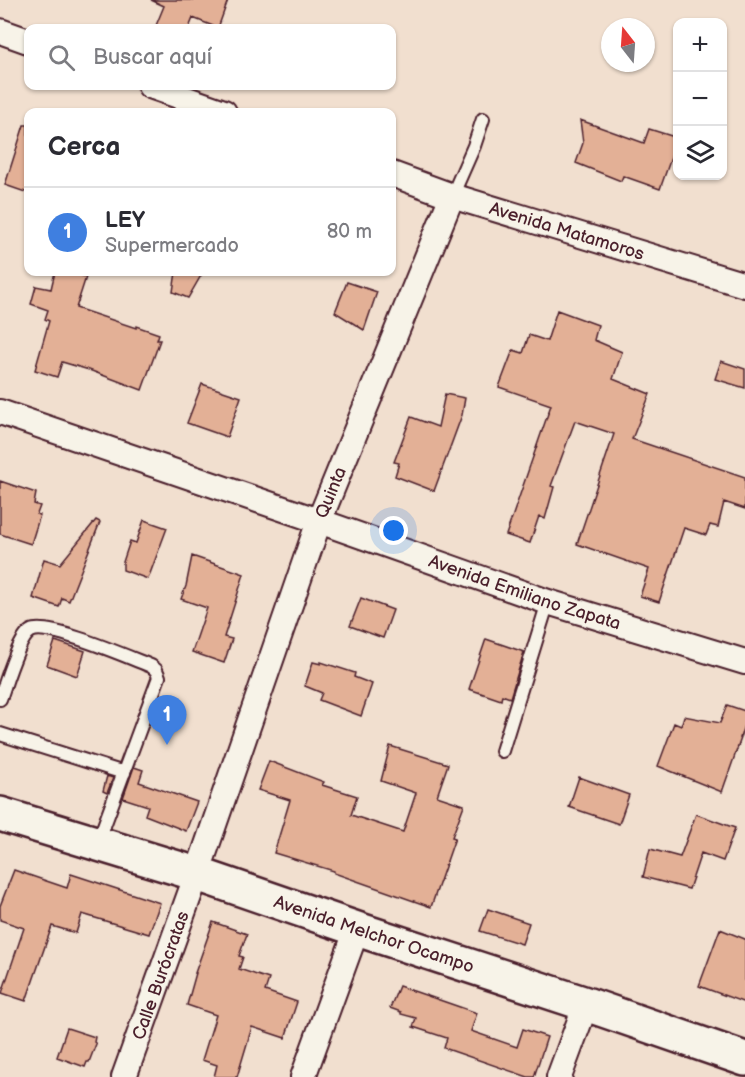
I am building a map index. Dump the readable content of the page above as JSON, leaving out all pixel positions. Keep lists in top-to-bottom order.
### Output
{
  "streets": {
    "main road": ["Avenida Melchor Ocampo"],
    "street": [
      "Avenida Matamoros",
      "Quinta",
      "Avenida Emiliano Zapata",
      "Calle Burócratas"
    ]
  },
  "crossings": [
    ["Avenida Matamoros", "Quinta"],
    ["Quinta", "Avenida Emiliano Zapata"],
    ["Quinta", "Avenida Melchor Ocampo"],
    ["Quinta", "Calle Burócratas"],
    ["Avenida Melchor Ocampo", "Calle Burócratas"]
  ],
  "north": "top",
  "page": {
    "map_buttons": ["+", "−"],
    "search": "Buscar aquí",
    "heading": "Cerca",
    "list": [
      {
        "mark": "1",
        "name": "LEY",
        "note": "Supermercado",
        "value": "80 m"
      }
    ],
    "pins": "1"
  }
}
